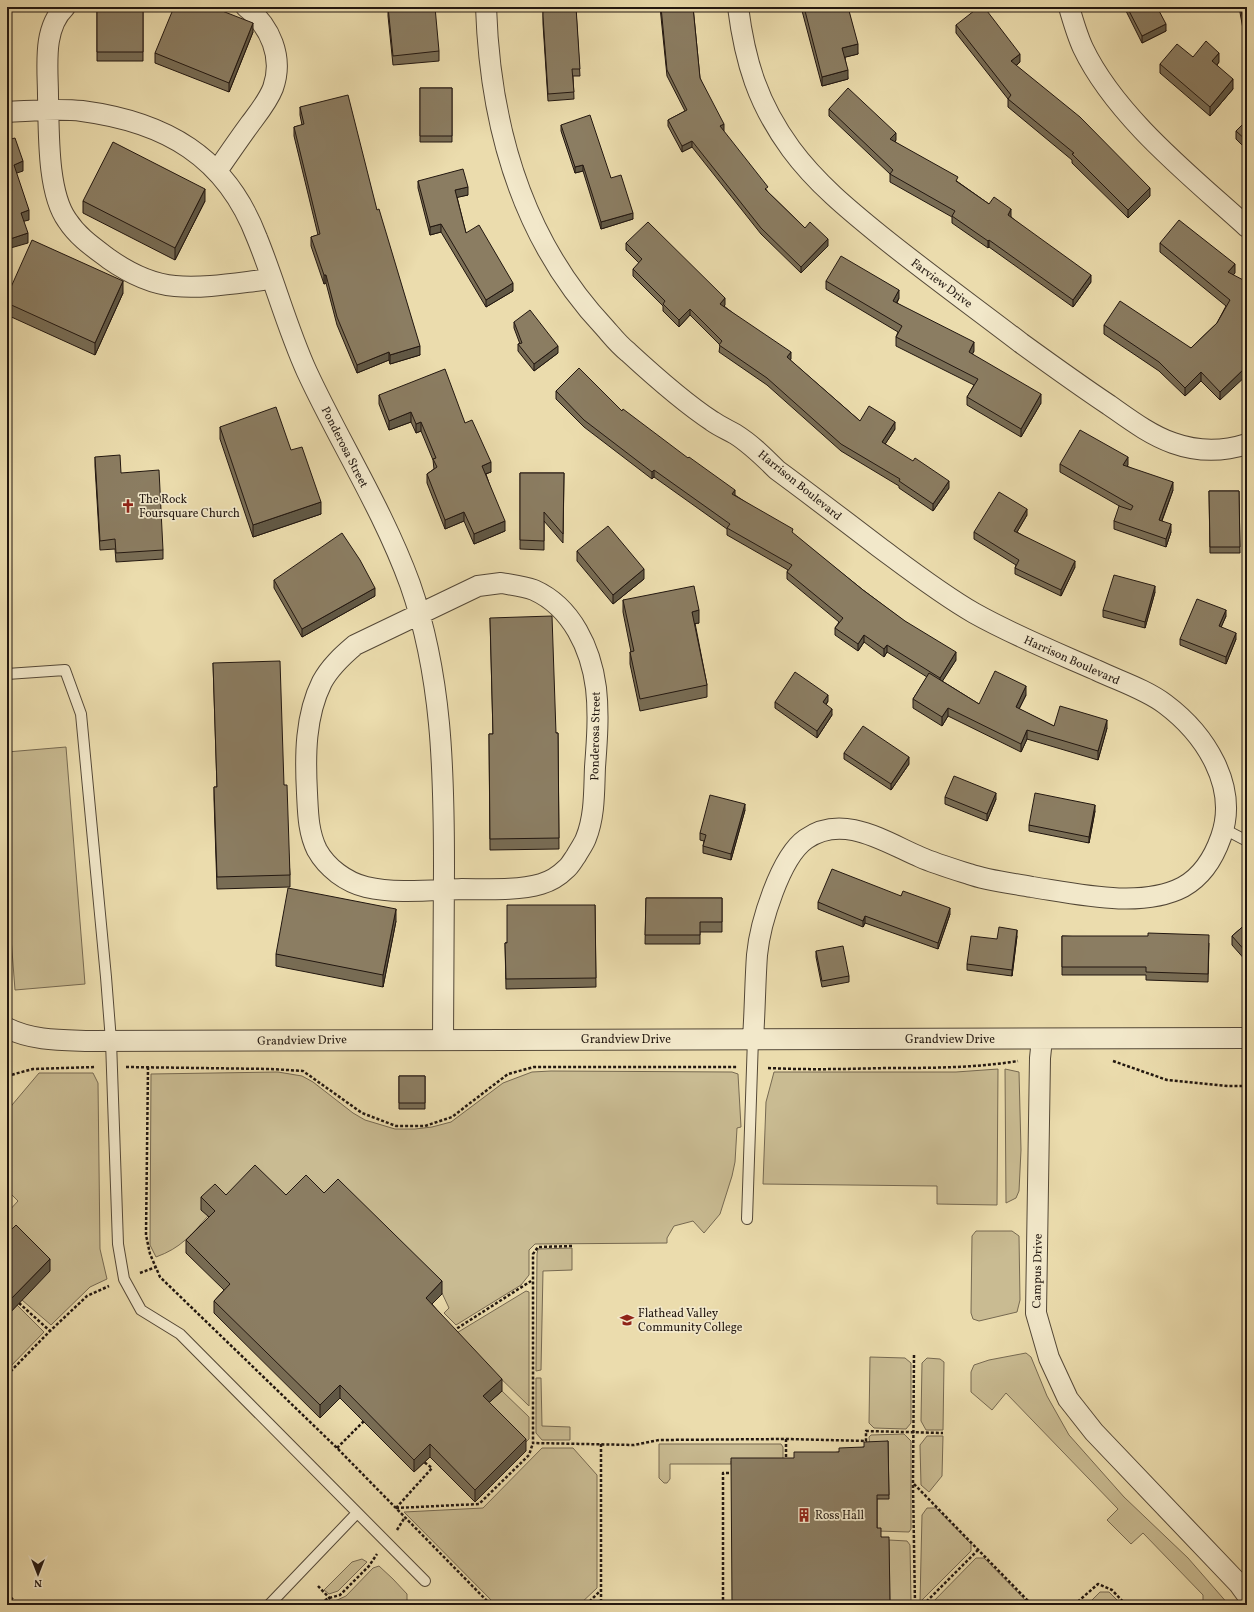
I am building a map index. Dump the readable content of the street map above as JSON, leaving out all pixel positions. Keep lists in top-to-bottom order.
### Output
{
  "streets": {
    "street": [
      "Farview Drive",
      "Ponderosa Street",
      "Harrison Boulevard",
      "Grandview Drive",
      "Campus Drive"
    ]
  },
  "crossings": [
    ["Ponderosa Street", "Grandview Drive"],
    ["Harrison Boulevard", "Grandview Drive"],
    ["Grandview Drive", "Campus Drive"]
  ],
  "places": {
    "church": ["The Rock Foursquare Church"],
    "school or university": ["Flathead Valley Community College"],
    "building": ["Ross Hall"]
  },
  "north": "bottom"
}
